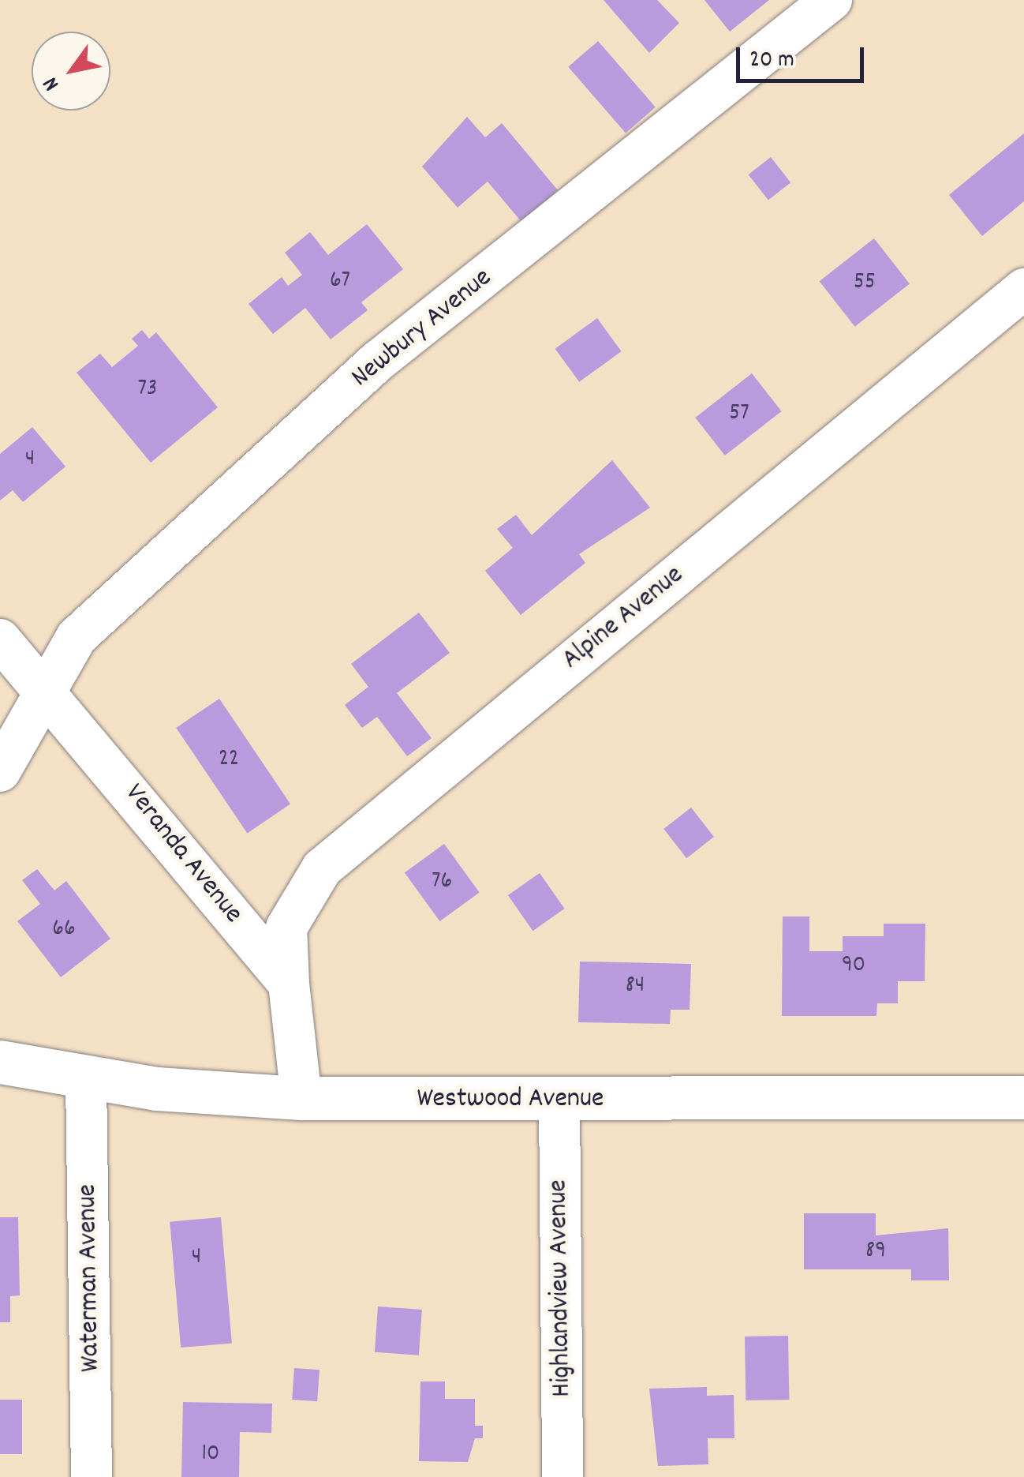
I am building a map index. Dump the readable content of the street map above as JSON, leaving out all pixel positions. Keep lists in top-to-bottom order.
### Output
{
  "streets": {
    "street": [
      "Newbury Avenue",
      "Alpine Avenue",
      "Veranda Avenue",
      "Westwood Avenue",
      "Waterman Avenue",
      "Highlandview Avenue"
    ]
  },
  "crossings": [
    ["Newbury Avenue", "Veranda Avenue"],
    ["Alpine Avenue", "Veranda Avenue"],
    ["Westwood Avenue", "Waterman Avenue"],
    ["Westwood Avenue", "Highlandview Avenue"]
  ],
  "house_numbers": [
    "67",
    "55",
    "73",
    "57",
    "4",
    "22",
    "76",
    "66",
    "90",
    "84",
    "89",
    "4",
    "10"
  ],
  "scale_bar": "20 m",
  "north": "bottom left"
}
